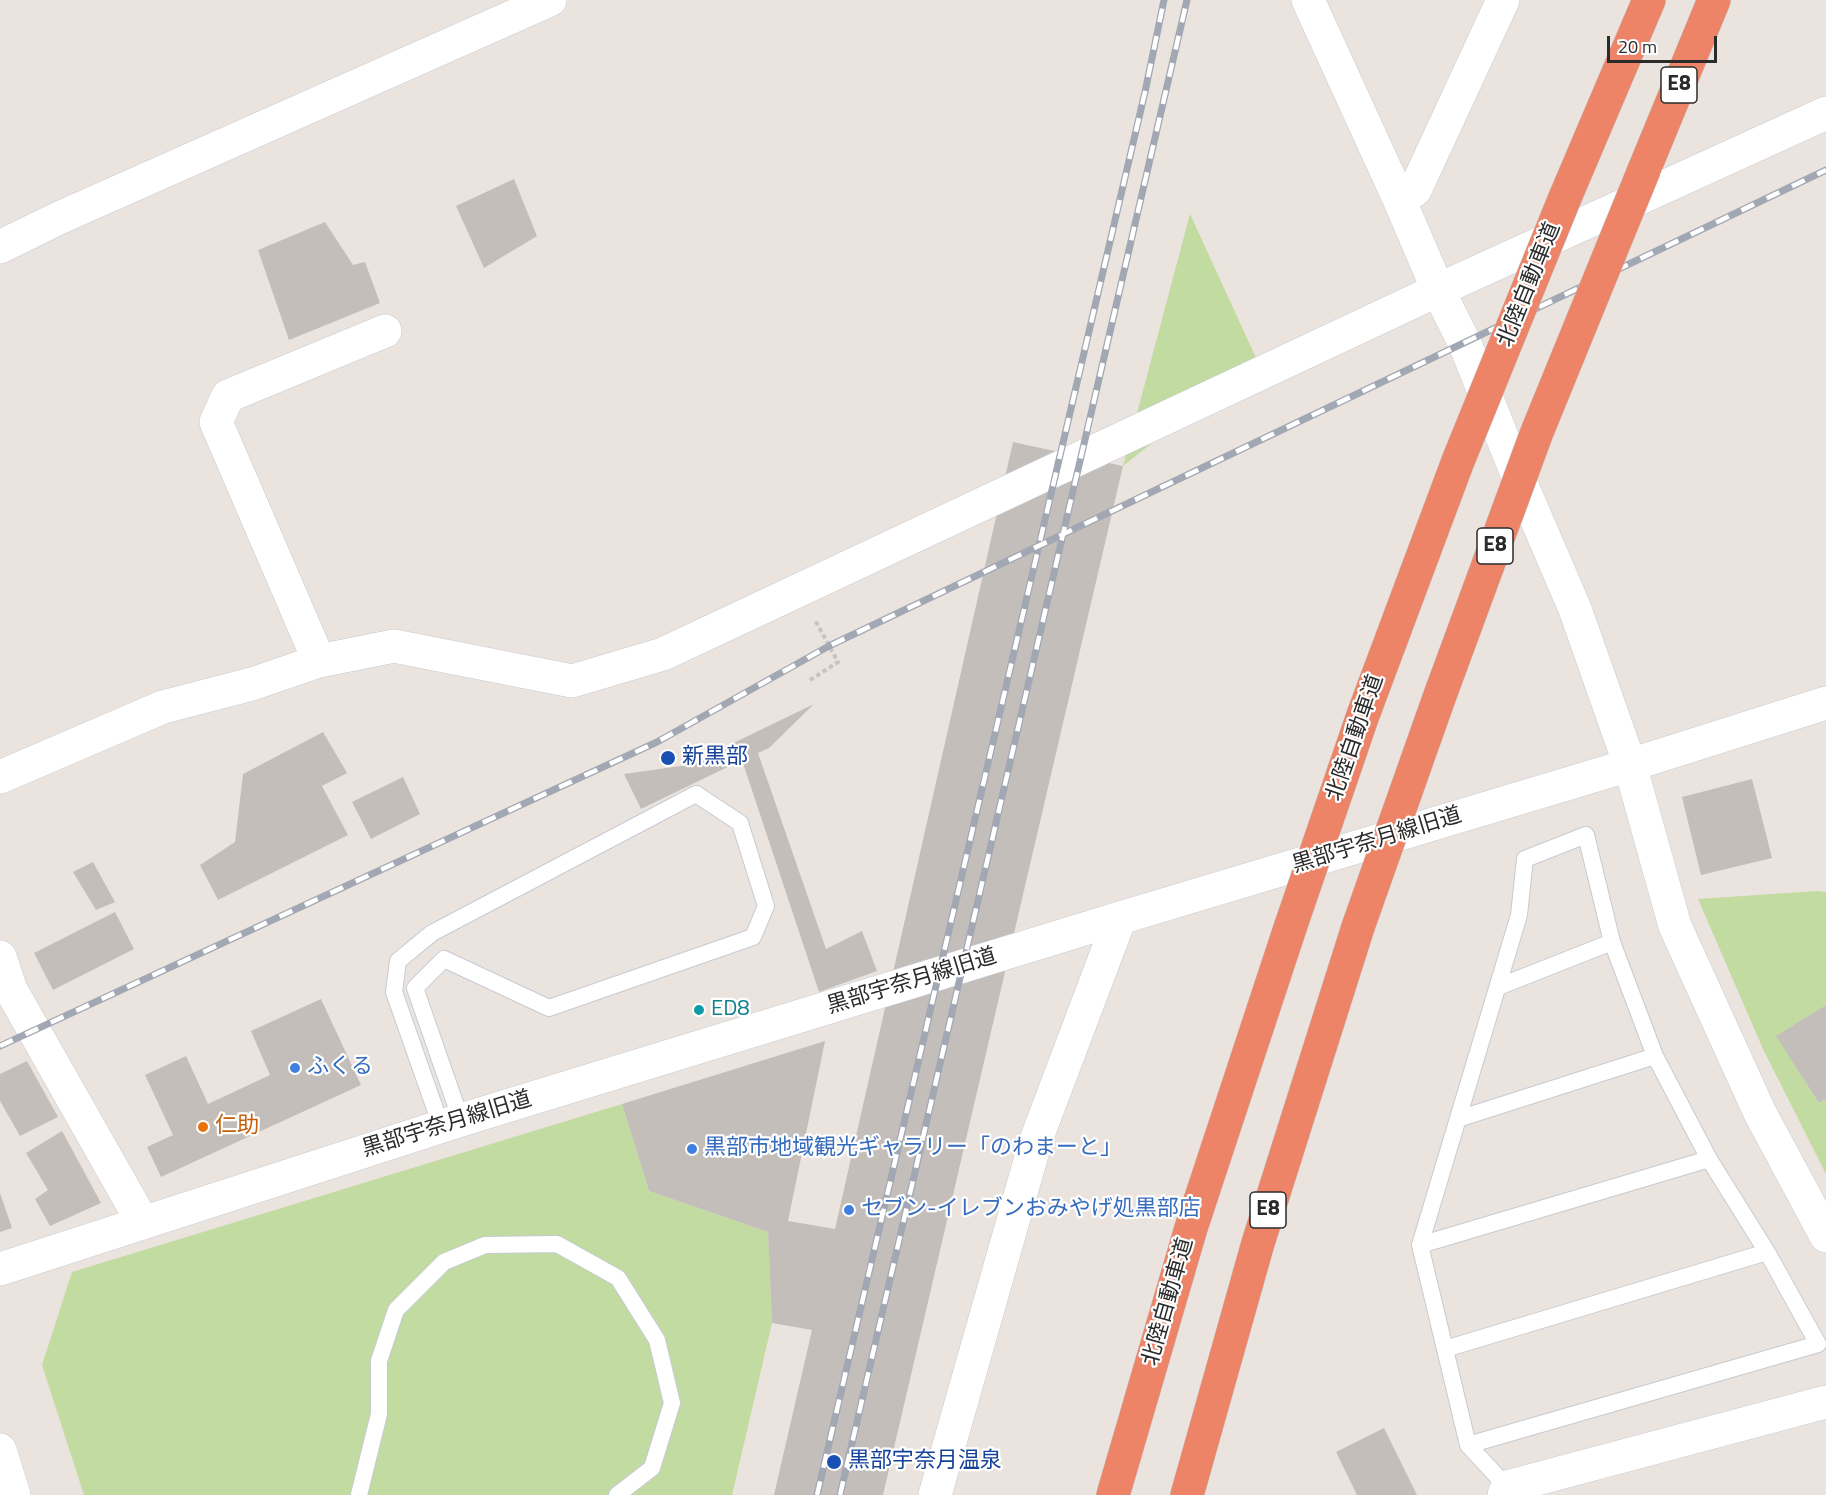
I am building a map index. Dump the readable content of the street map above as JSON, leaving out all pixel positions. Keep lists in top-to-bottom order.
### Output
{
  "streets": {
    "highway": ["E8", "北陸自動車道"],
    "street": ["黒部宇奈月線旧道"]
  },
  "places": [
    "新黒部",
    "ED8",
    "ふくる",
    "仁助",
    "黒部市地域観光ギャラリー「のわまーと」",
    "セブン-イレブンおみやげ処黒部店",
    "黒部宇奈月温泉"
  ],
  "scale_bar": "20 m"
}
